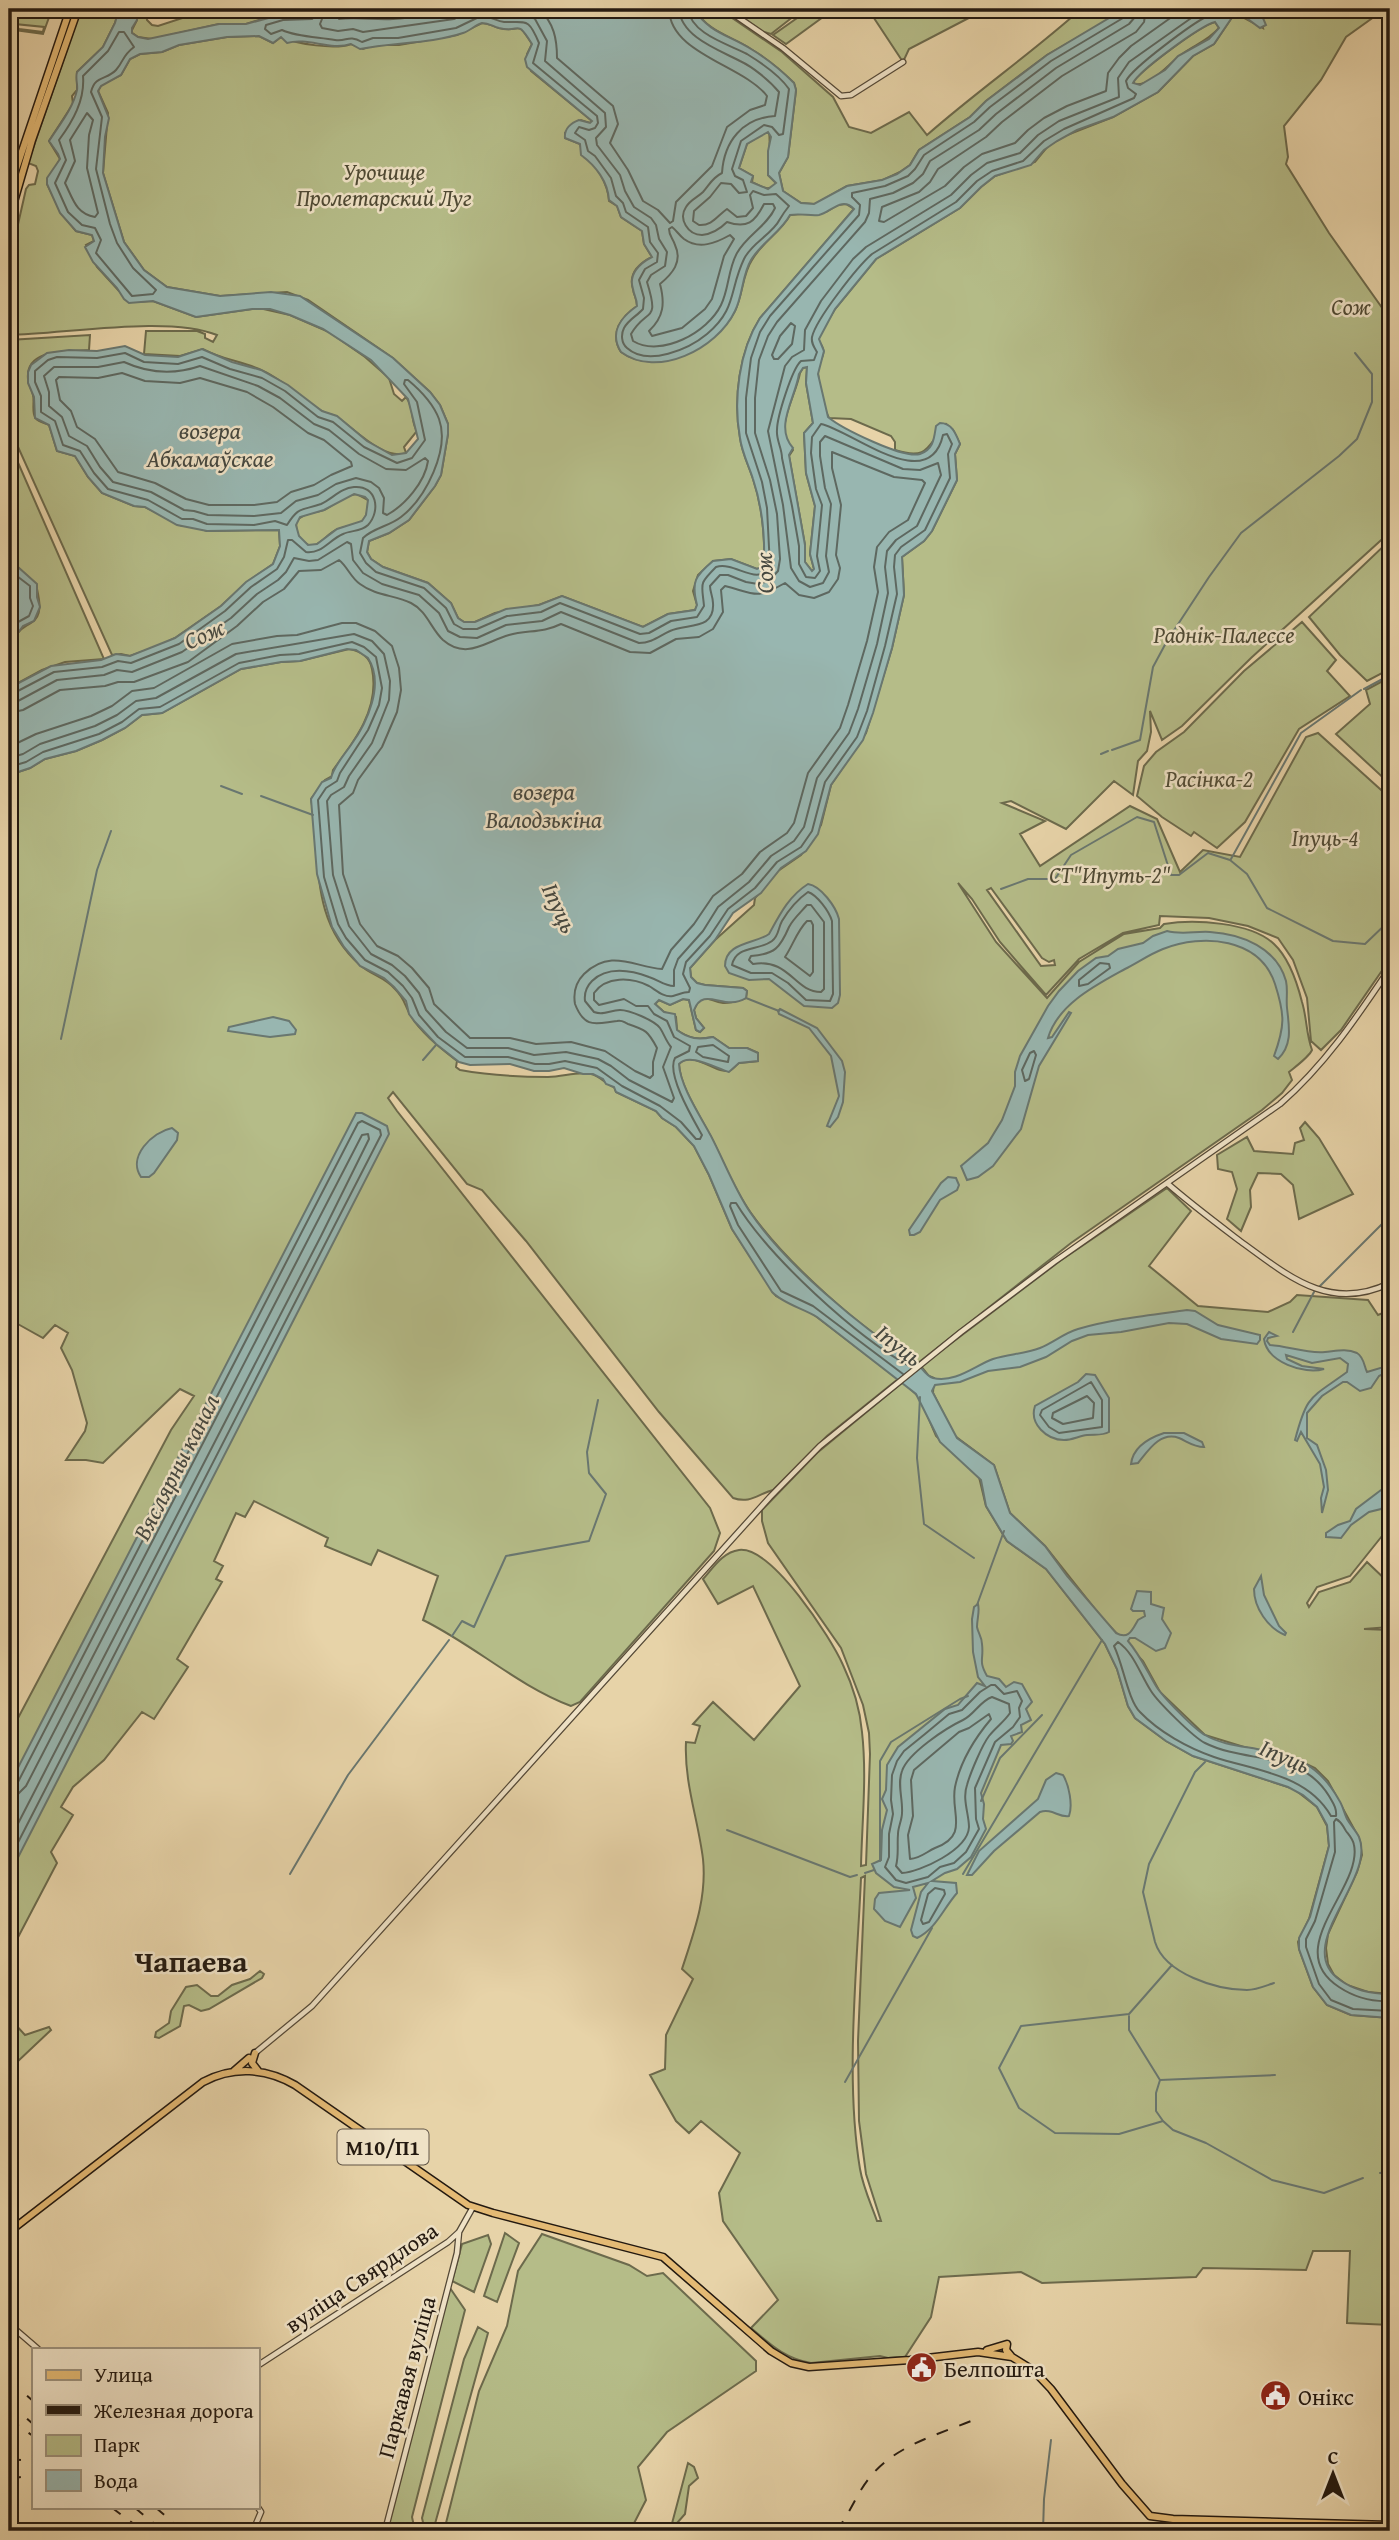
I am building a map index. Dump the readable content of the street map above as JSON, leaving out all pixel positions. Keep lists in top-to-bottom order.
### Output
{
  "streets": {
    "main road": ["М10/П1"],
    "street": ["вуліца Свярдлова", "Паркавая вуліца"]
  },
  "crossings": [
    ["М10/П1", "вуліца Свярдлова"],
    ["вуліца Свярдлова", "Паркавая вуліца"]
  ],
  "districts": ["Чапаева"],
  "water": [
    "возера Абкамаўскае",
    "Сож",
    "возера Валодзькіна",
    "Іпуць",
    "Вяслярны канал"
  ],
  "parks": [
    "Урочище Пролетарский Луг",
    "Сож",
    "Раднік-Палессе",
    "Расінка-2",
    "Іпуць-4",
    "СТ\"Ипуть-2\""
  ],
  "places": {
    "public building": ["Белпошта", "Онікс"]
  },
  "legend": [
    "Улица",
    "Железная дорога",
    "Парк",
    "Вода"
  ],
  "north": "top"
}
